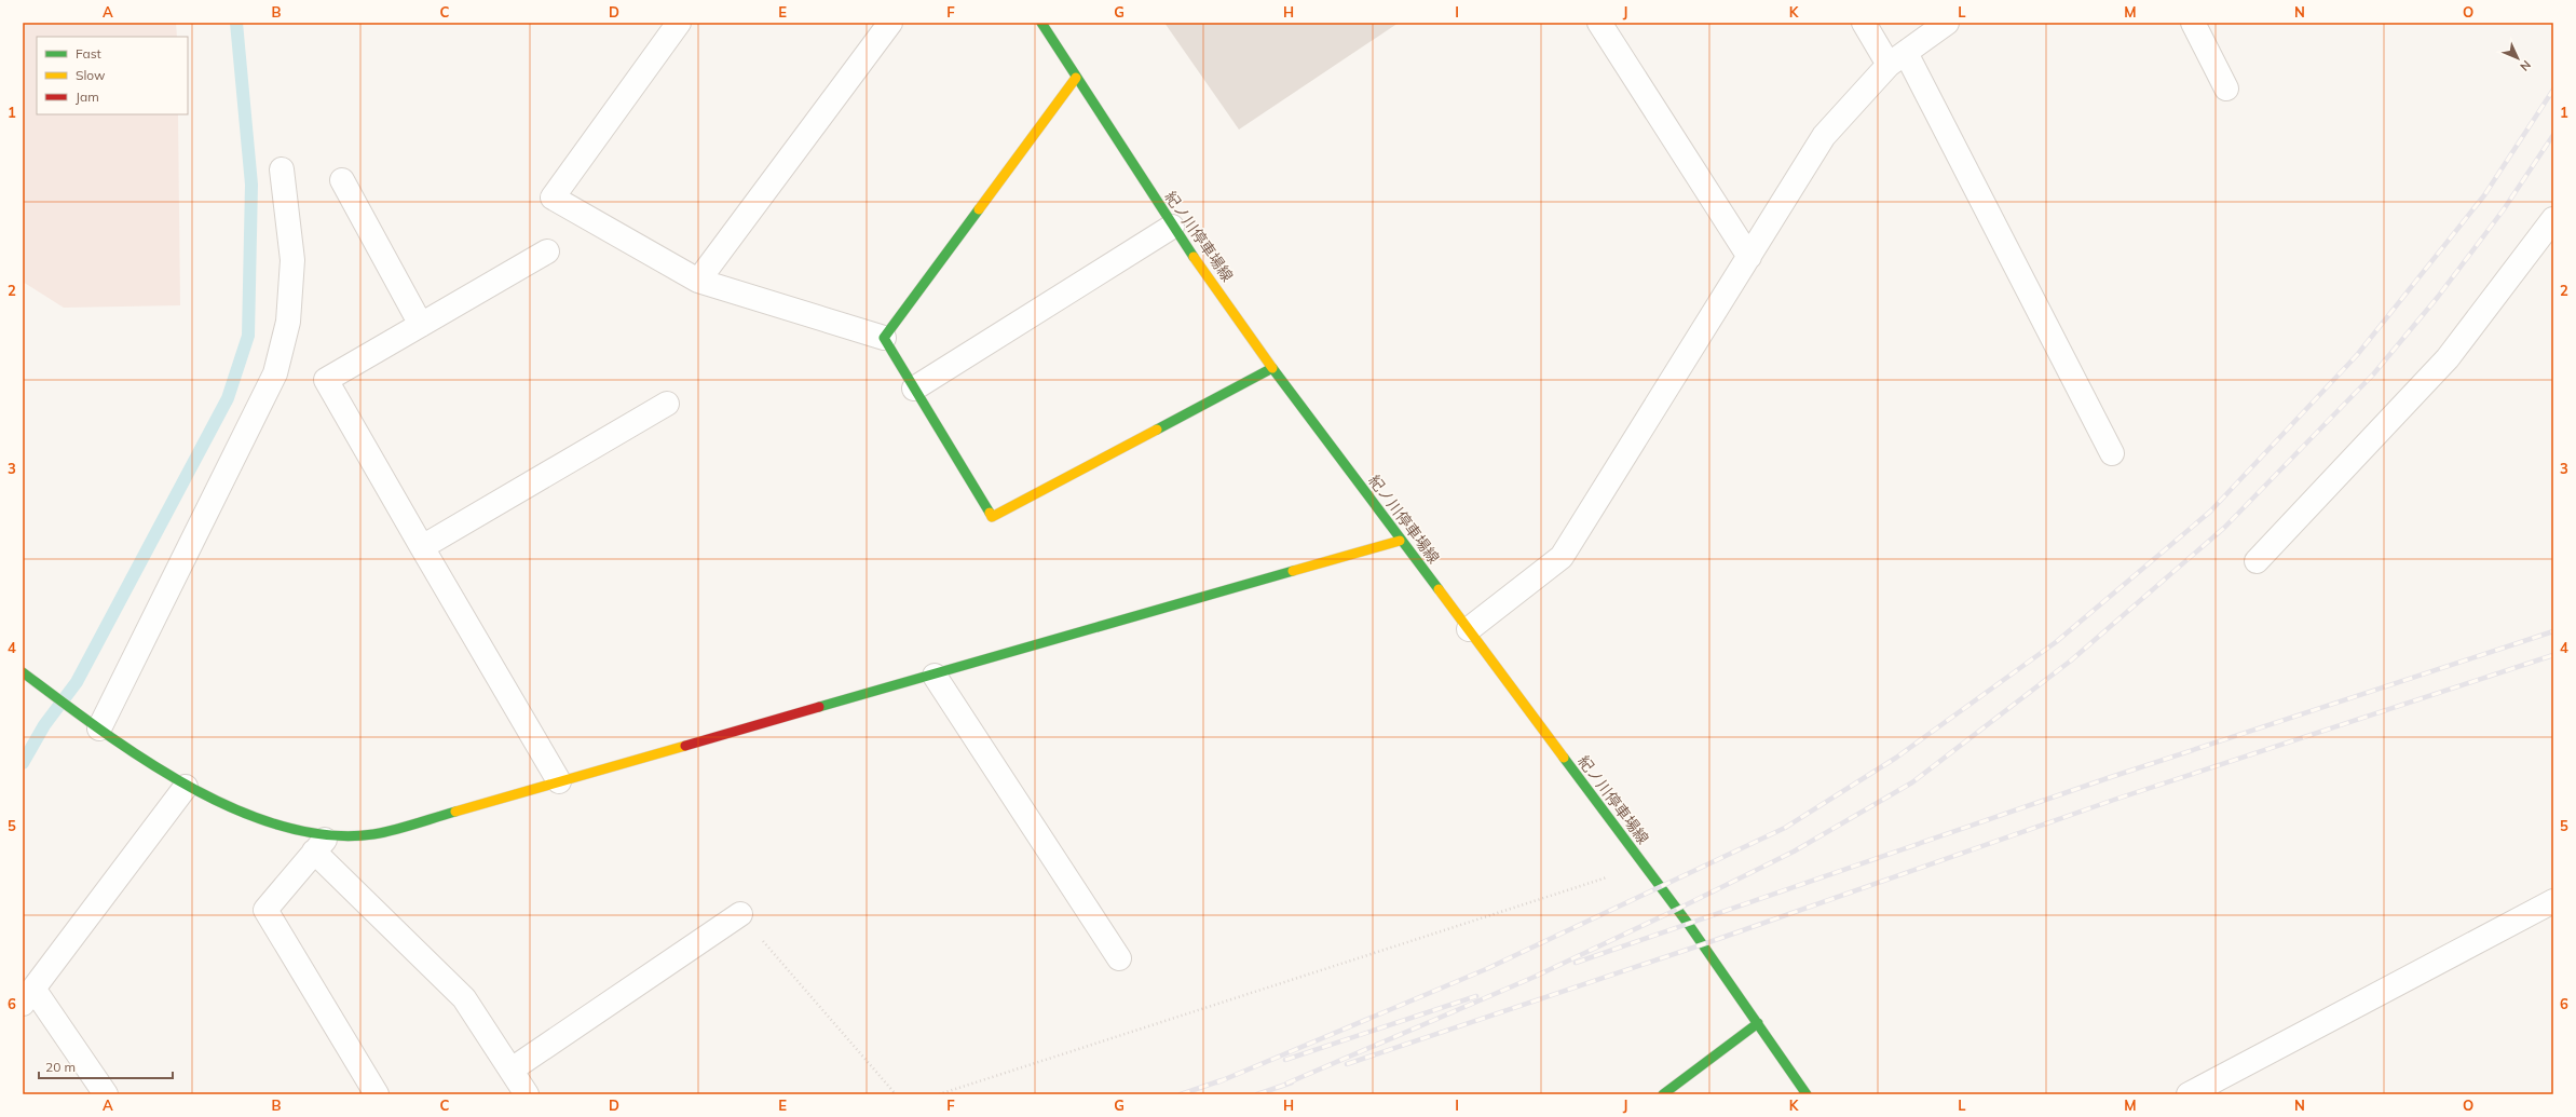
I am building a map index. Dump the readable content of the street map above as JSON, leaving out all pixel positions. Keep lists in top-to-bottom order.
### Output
{
  "streets": {
    "street": ["紀ノ川停車場線"]
  },
  "legend": ["Fast", "Slow", "Jam"],
  "scale_bar": "20 m",
  "north": "bottom right",
  "grid": {
    "columns": [
      "A",
      "B",
      "C",
      "D",
      "E",
      "F",
      "G",
      "H",
      "I",
      "J",
      "K",
      "L",
      "M",
      "N",
      "O"
    ],
    "rows": [
      "1",
      "2",
      "3",
      "4",
      "5",
      "6"
    ]
  }
}
